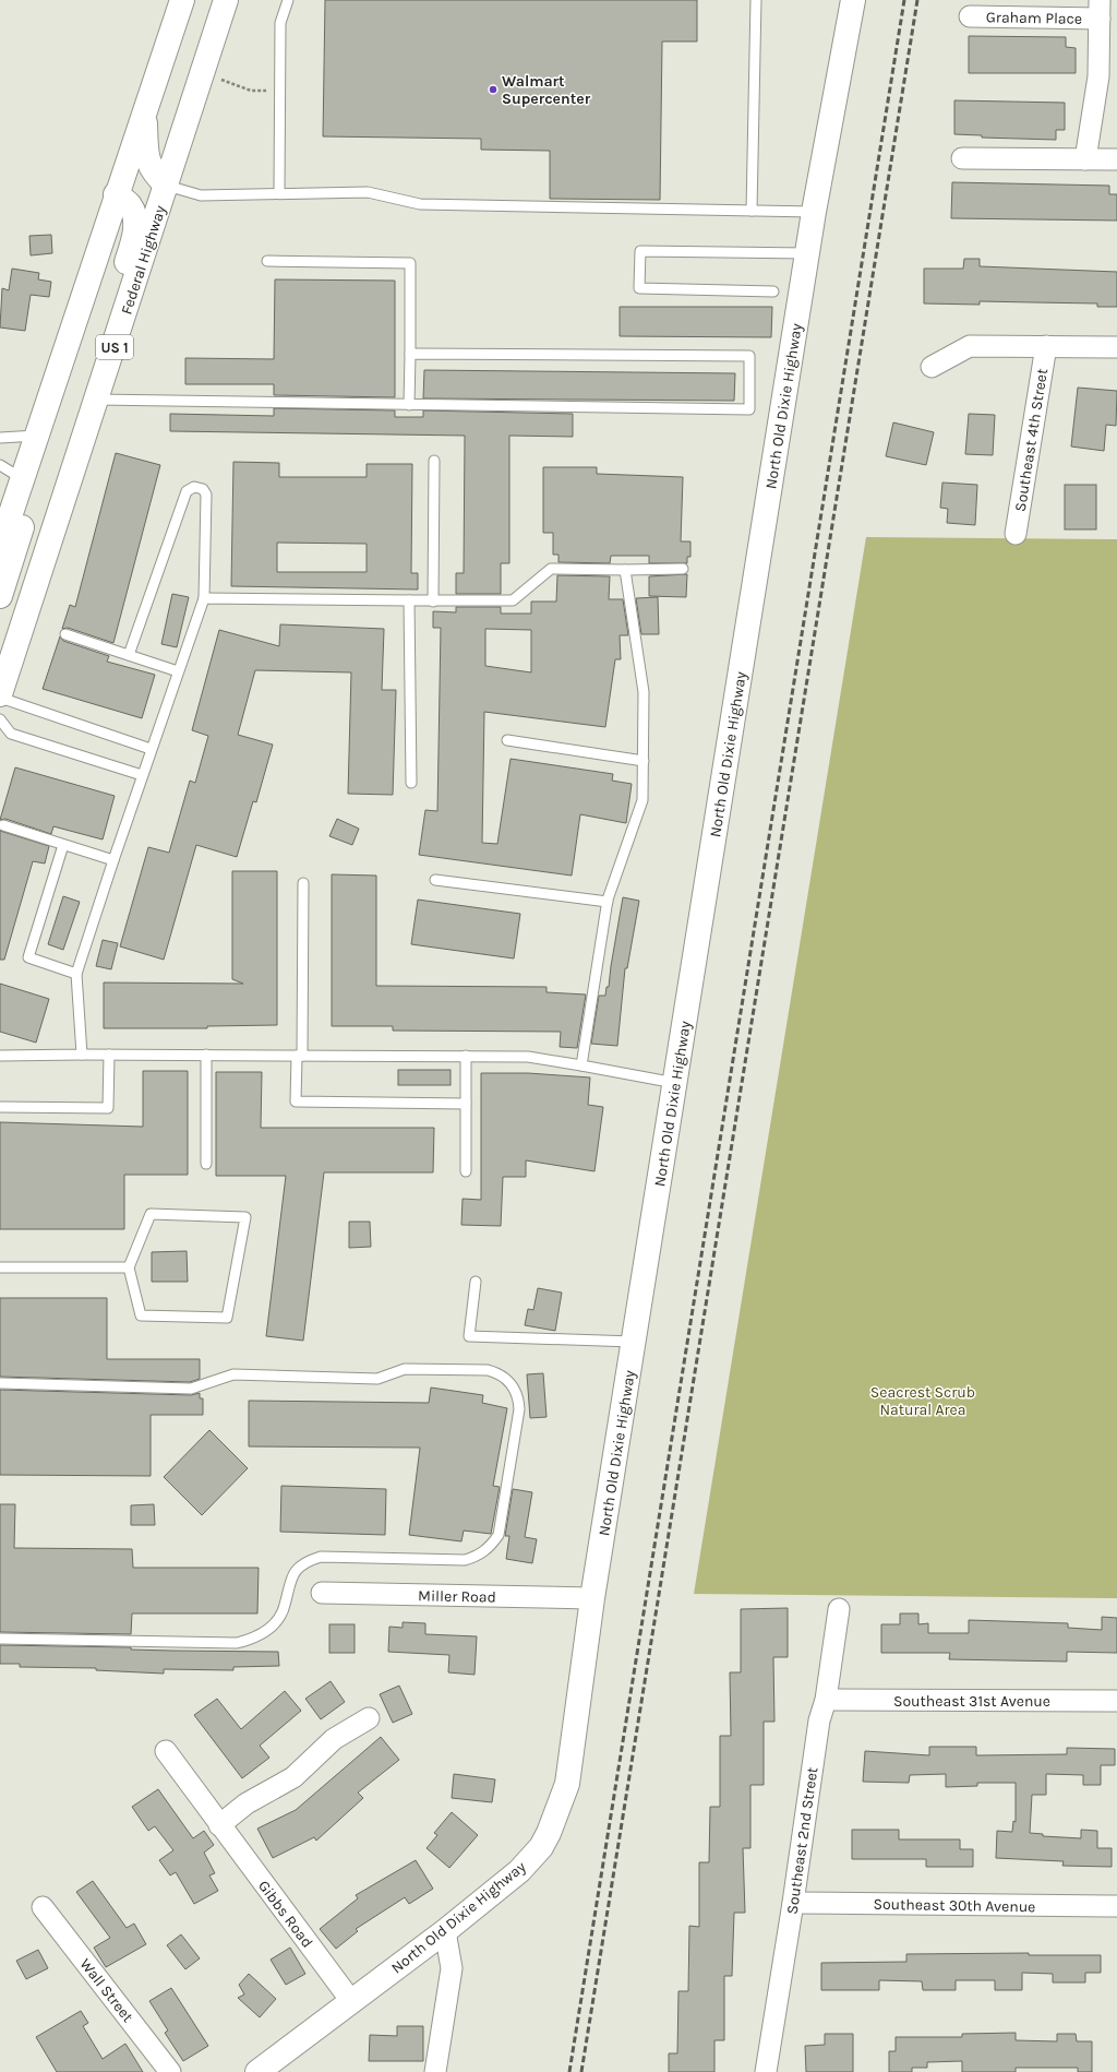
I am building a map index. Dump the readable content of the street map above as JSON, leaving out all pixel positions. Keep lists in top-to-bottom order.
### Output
{
  "streets": {
    "street": [
      "Graham Place",
      "Federal Highway",
      "US 1",
      "North Old Dixie Highway",
      "Southeast 4th Street",
      "Miller Road",
      "Southeast 31st Avenue",
      "Southeast 2nd Street",
      "Southeast 30th Avenue",
      "Gibbs Road",
      "Wall Street"
    ]
  },
  "crossings": [
    ["North Old Dixie Highway", "Miller Road"],
    ["North Old Dixie Highway", "Gibbs Road"],
    ["Southeast 31st Avenue", "Southeast 2nd Street"],
    ["Southeast 2nd Street", "Southeast 30th Avenue"]
  ],
  "parks": ["Seacrest Scrub Natural Area"],
  "places": ["Walmart Supercenter"]
}
